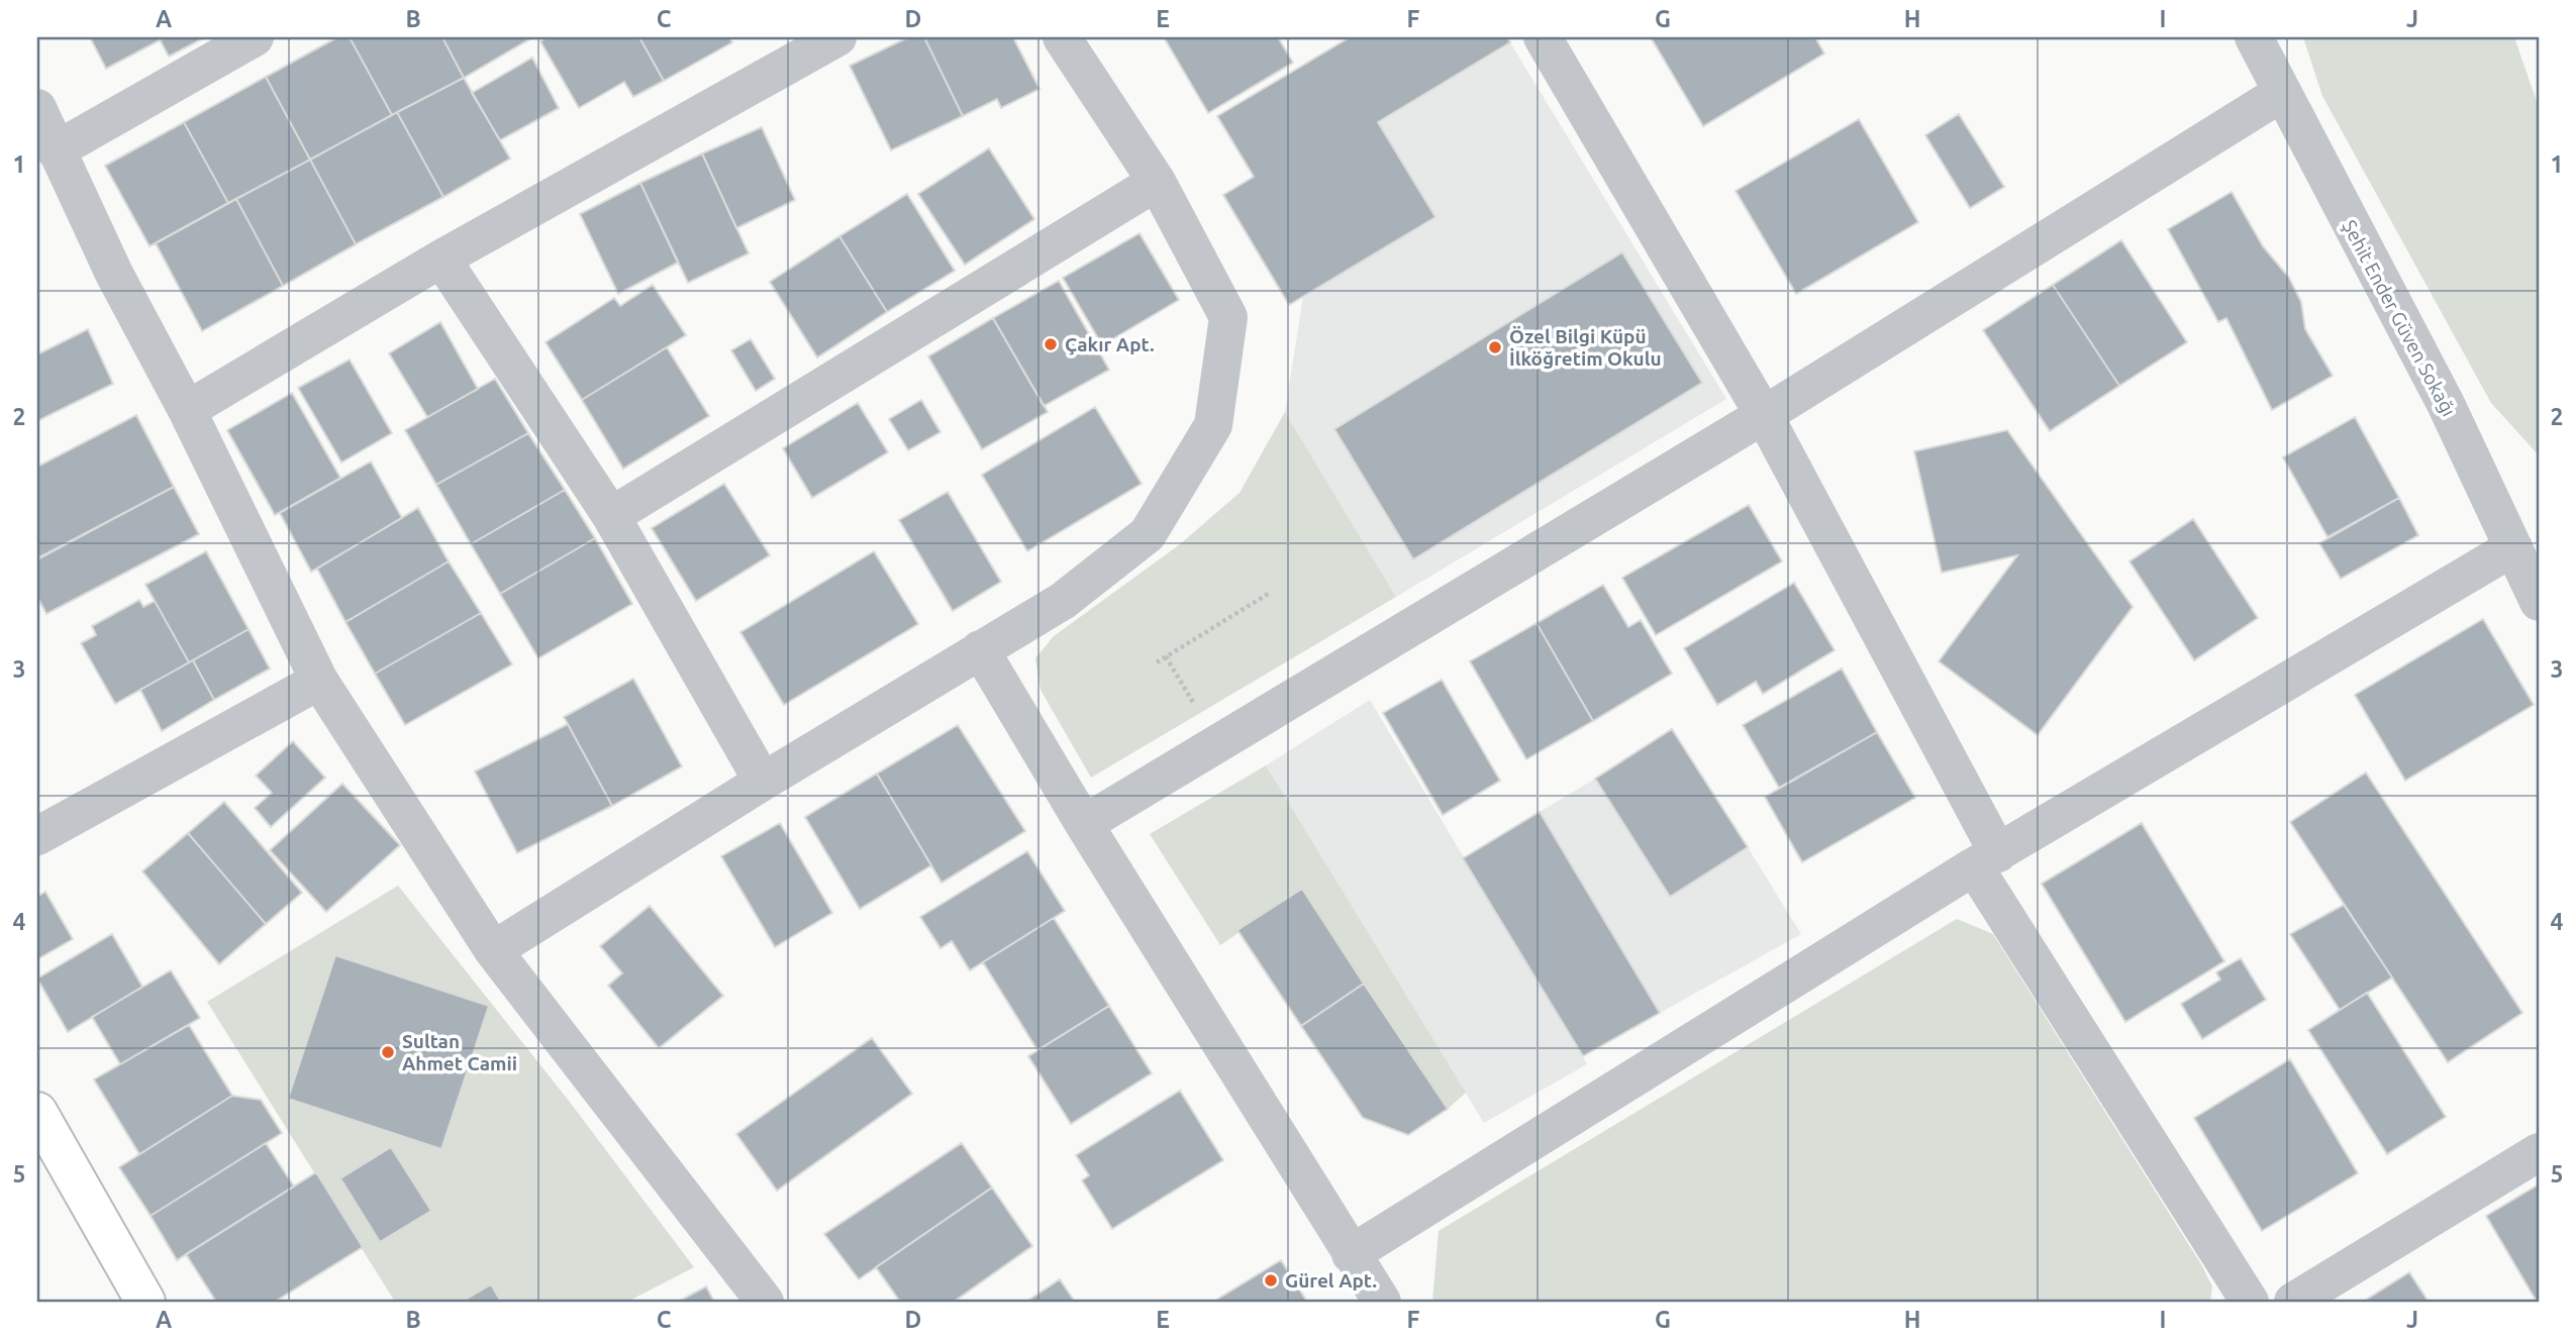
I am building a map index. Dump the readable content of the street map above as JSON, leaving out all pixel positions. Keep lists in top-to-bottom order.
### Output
{
  "streets": {
    "street": ["Şehit Ender Güven Sokağı"]
  },
  "places": [
    "Çakır Apt.",
    "Özel Bilgi Küpü İlköğretim Okulu",
    "Sultan Ahmet Camii",
    "Gürel Apt."
  ],
  "grid": {
    "columns": [
      "A",
      "B",
      "C",
      "D",
      "E",
      "F",
      "G",
      "H",
      "I",
      "J"
    ],
    "rows": [
      "1",
      "2",
      "3",
      "4",
      "5"
    ]
  }
}
